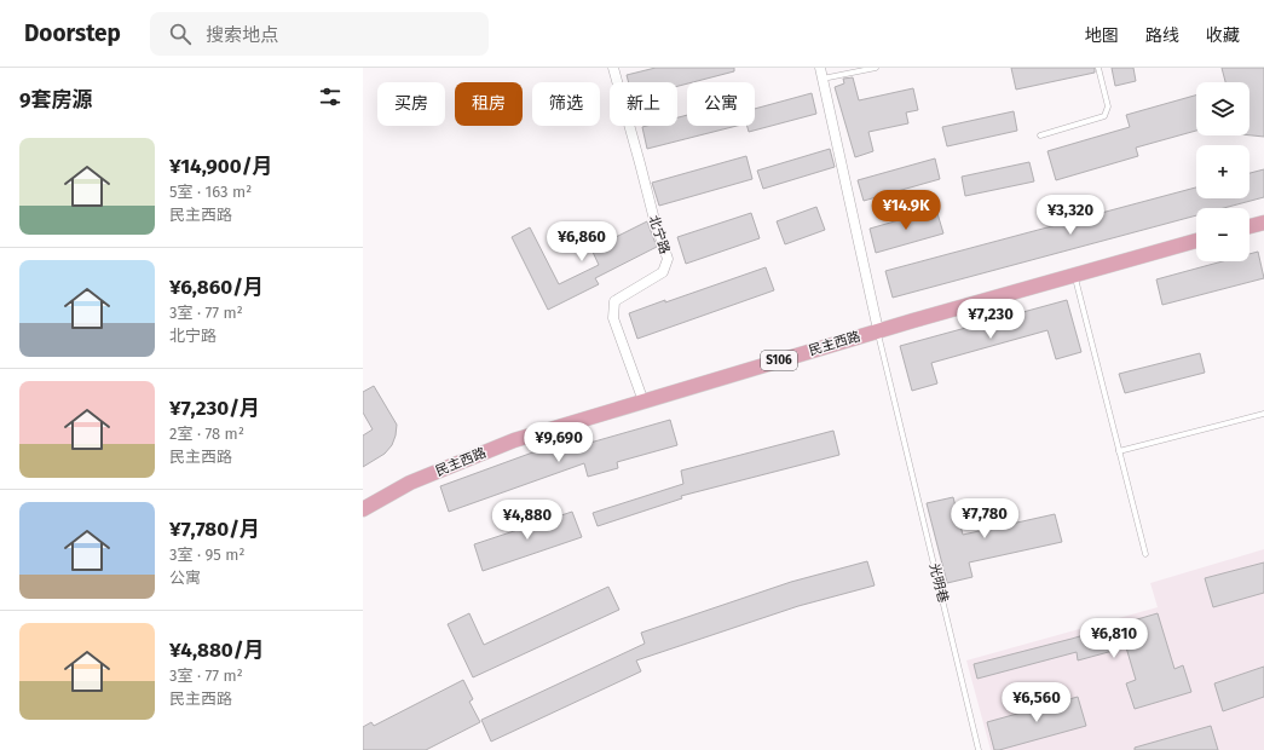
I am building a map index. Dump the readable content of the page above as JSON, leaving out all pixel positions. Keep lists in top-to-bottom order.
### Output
{
  "streets": {
    "main road": ["民主西路", "S106"],
    "street": ["北宁路"],
    "lane": ["光明巷"]
  },
  "crossings": [
    ["北宁路", "民主西路"],
    ["民主西路", "光明巷"]
  ],
  "page": {
    "header": "Doorstep",
    "search": "搜索地点",
    "nav": ["地图", "路线", "收藏"],
    "heading": "9套房源",
    "map_buttons": ["+", "−"],
    "chip": [
      "买房",
      "租房",
      "筛选",
      "新上",
      "公寓"
    ],
    "list": [
      {
        "name": "¥14,900/月",
        "note": "5室 · 163 m² · 民主西路"
      },
      {
        "name": "¥6,860/月",
        "note": "3室 · 77 m² · 北宁路"
      },
      {
        "name": "¥7,230/月",
        "note": "2室 · 78 m² · 民主西路"
      },
      {
        "name": "¥7,780/月",
        "note": "3室 · 95 m² · 公寓"
      },
      {
        "name": "¥4,880/月",
        "note": "3室 · 77 m² · 民主西路"
      }
    ],
    "price": [
      "¥14.9K",
      "¥3,320",
      "¥6,860",
      "¥7,230",
      "¥9,690",
      "¥7,780",
      "¥4,880",
      "¥6,810",
      "¥6,560"
    ]
  }
}
